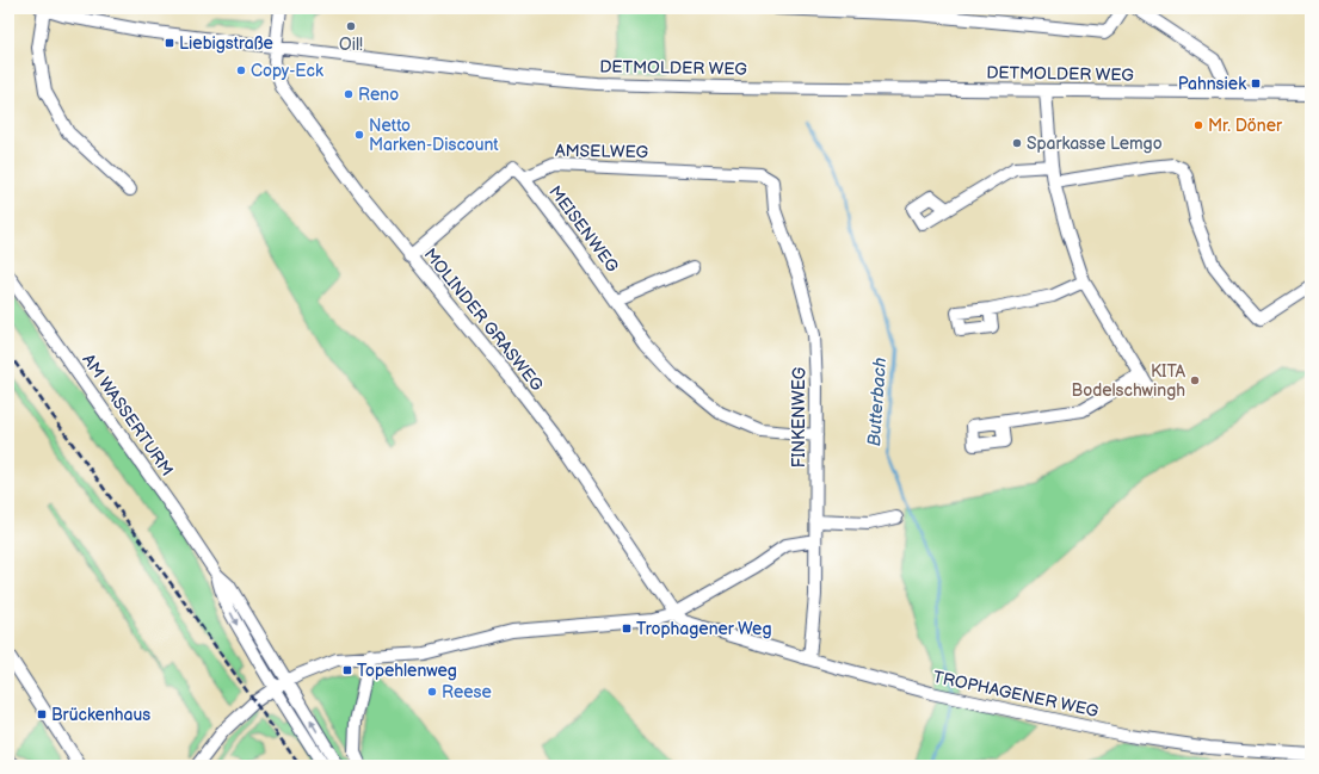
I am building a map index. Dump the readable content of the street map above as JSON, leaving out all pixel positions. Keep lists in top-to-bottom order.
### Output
{
  "streets": {
    "street": [
      "DETMOLDER WEG",
      "AMSELWEG",
      "MEISENWEG",
      "MOLINDER GRASWEG",
      "AM WASSERTURM",
      "FINKENWEG",
      "TROPHAGENER WEG"
    ]
  },
  "crossings": [
    ["DETMOLDER WEG", "MOLINDER GRASWEG"],
    ["AMSELWEG", "MEISENWEG"],
    ["AMSELWEG", "FINKENWEG"],
    ["MEISENWEG", "FINKENWEG"],
    ["MOLINDER GRASWEG", "TROPHAGENER WEG"],
    ["FINKENWEG", "TROPHAGENER WEG"]
  ],
  "water": ["Butterbach"],
  "places": {
    "other": [
      "Oil!",
      "Copy-Eck",
      "Reno",
      "Mr. Döner",
      "Netto Marken-Discount",
      "Sparkasse Lemgo",
      "KITA Bodelschwingh",
      "Reese"
    ],
    "transit": [
      "Liebigstraße",
      "Pahnsiek",
      "Trophagener Weg",
      "Topehlenweg",
      "Brückenhaus"
    ]
  }
}
